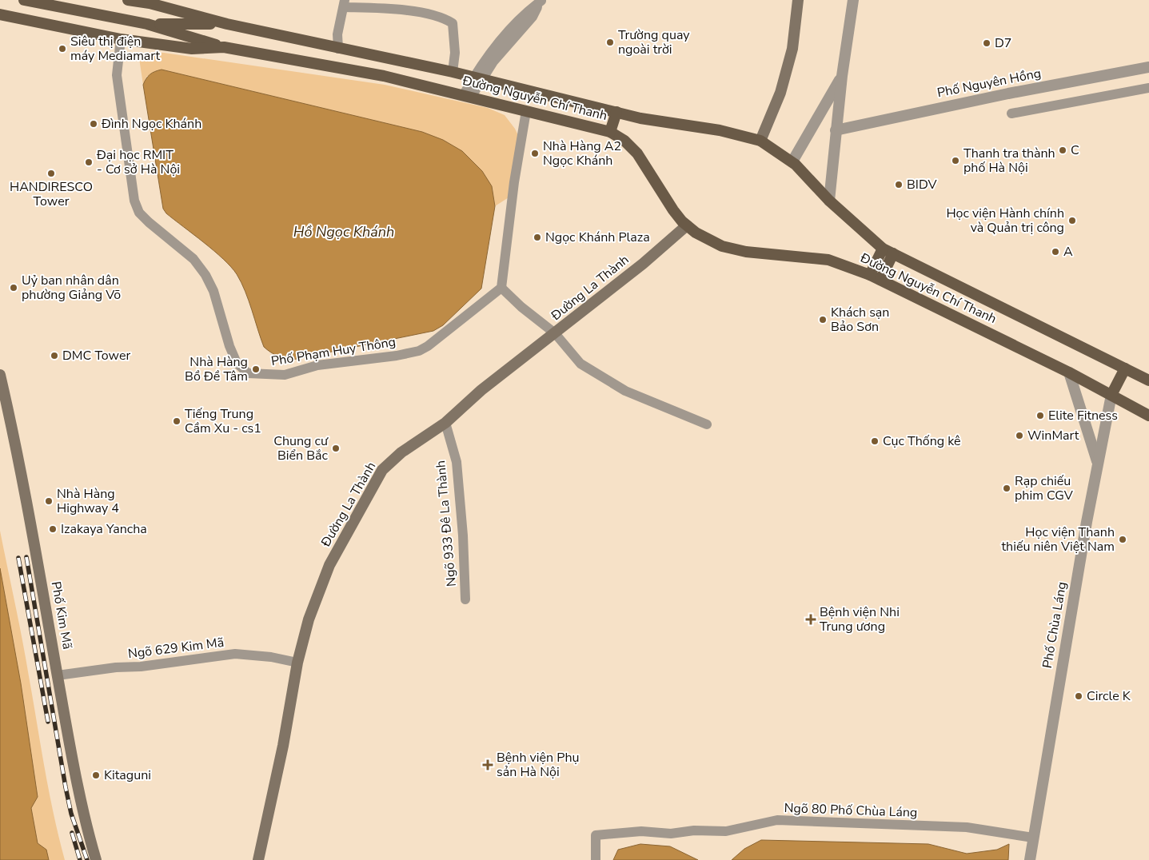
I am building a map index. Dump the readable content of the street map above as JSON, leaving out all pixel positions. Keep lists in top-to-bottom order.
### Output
{
  "streets": {
    "main road": ["Đường Nguyễn Chí Thanh", "Đường La Thành", "Phố Kim Mã"],
    "street": [
      "Phố Nguyên Hồng",
      "Phố Phạm Huy Thông",
      "Ngõ 933 Đê La Thành",
      "Phố Chùa Láng",
      "Ngõ 629 Kim Mã",
      "Ngõ 80 Phố Chùa Láng"
    ]
  },
  "crossings": [
    ["Đường Nguyễn Chí Thanh", "Đường La Thành"],
    ["Đường Nguyễn Chí Thanh", "Phố Phạm Huy Thông"],
    ["Đường Nguyễn Chí Thanh", "Phố Chùa Láng"],
    ["Đường La Thành", "Ngõ 933 Đê La Thành"],
    ["Đường La Thành", "Ngõ 629 Kim Mã"],
    ["Phố Kim Mã", "Ngõ 629 Kim Mã"],
    ["Phố Chùa Láng", "Ngõ 80 Phố Chùa Láng"]
  ],
  "water": ["Hồ Ngọc Khánh"],
  "places": {
    "other": [
      "Trường quay ngoài trời",
      "D7",
      "Siêu thị điện máy Mediamart",
      "Đình Ngọc Khánh",
      "C",
      "Nhà Hàng A2 Ngọc Khánh",
      "Thanh tra thành phố Hà Nội",
      "Đại học RMIT - Cơ sở Hà Nội",
      "HANDIRESCO Tower",
      "BIDV",
      "Học viện Hành chính và Quản trị công",
      "Ngọc Khánh Plaza",
      "A",
      "Uỷ ban nhân dân phường Giảng Võ",
      "Khách sạn Bảo Sơn",
      "DMC Tower",
      "Nhà Hàng Bồ Đề Tâm",
      "Elite Fitness",
      "Tiếng Trung Cầm Xu - cs1",
      "WinMart",
      "Cục Thống kê",
      "Chung cư Biển Bắc",
      "Rạp chiếu phim CGV",
      "Nhà Hàng Highway 4",
      "Izakaya Yancha",
      "Học viện Thanh thiếu niên Việt Nam",
      "Circle K",
      "Kitaguni"
    ],
    "health": ["Bệnh viện Nhi Trung ương", "Bệnh viện Phụ sản Hà Nội"]
  }
}
